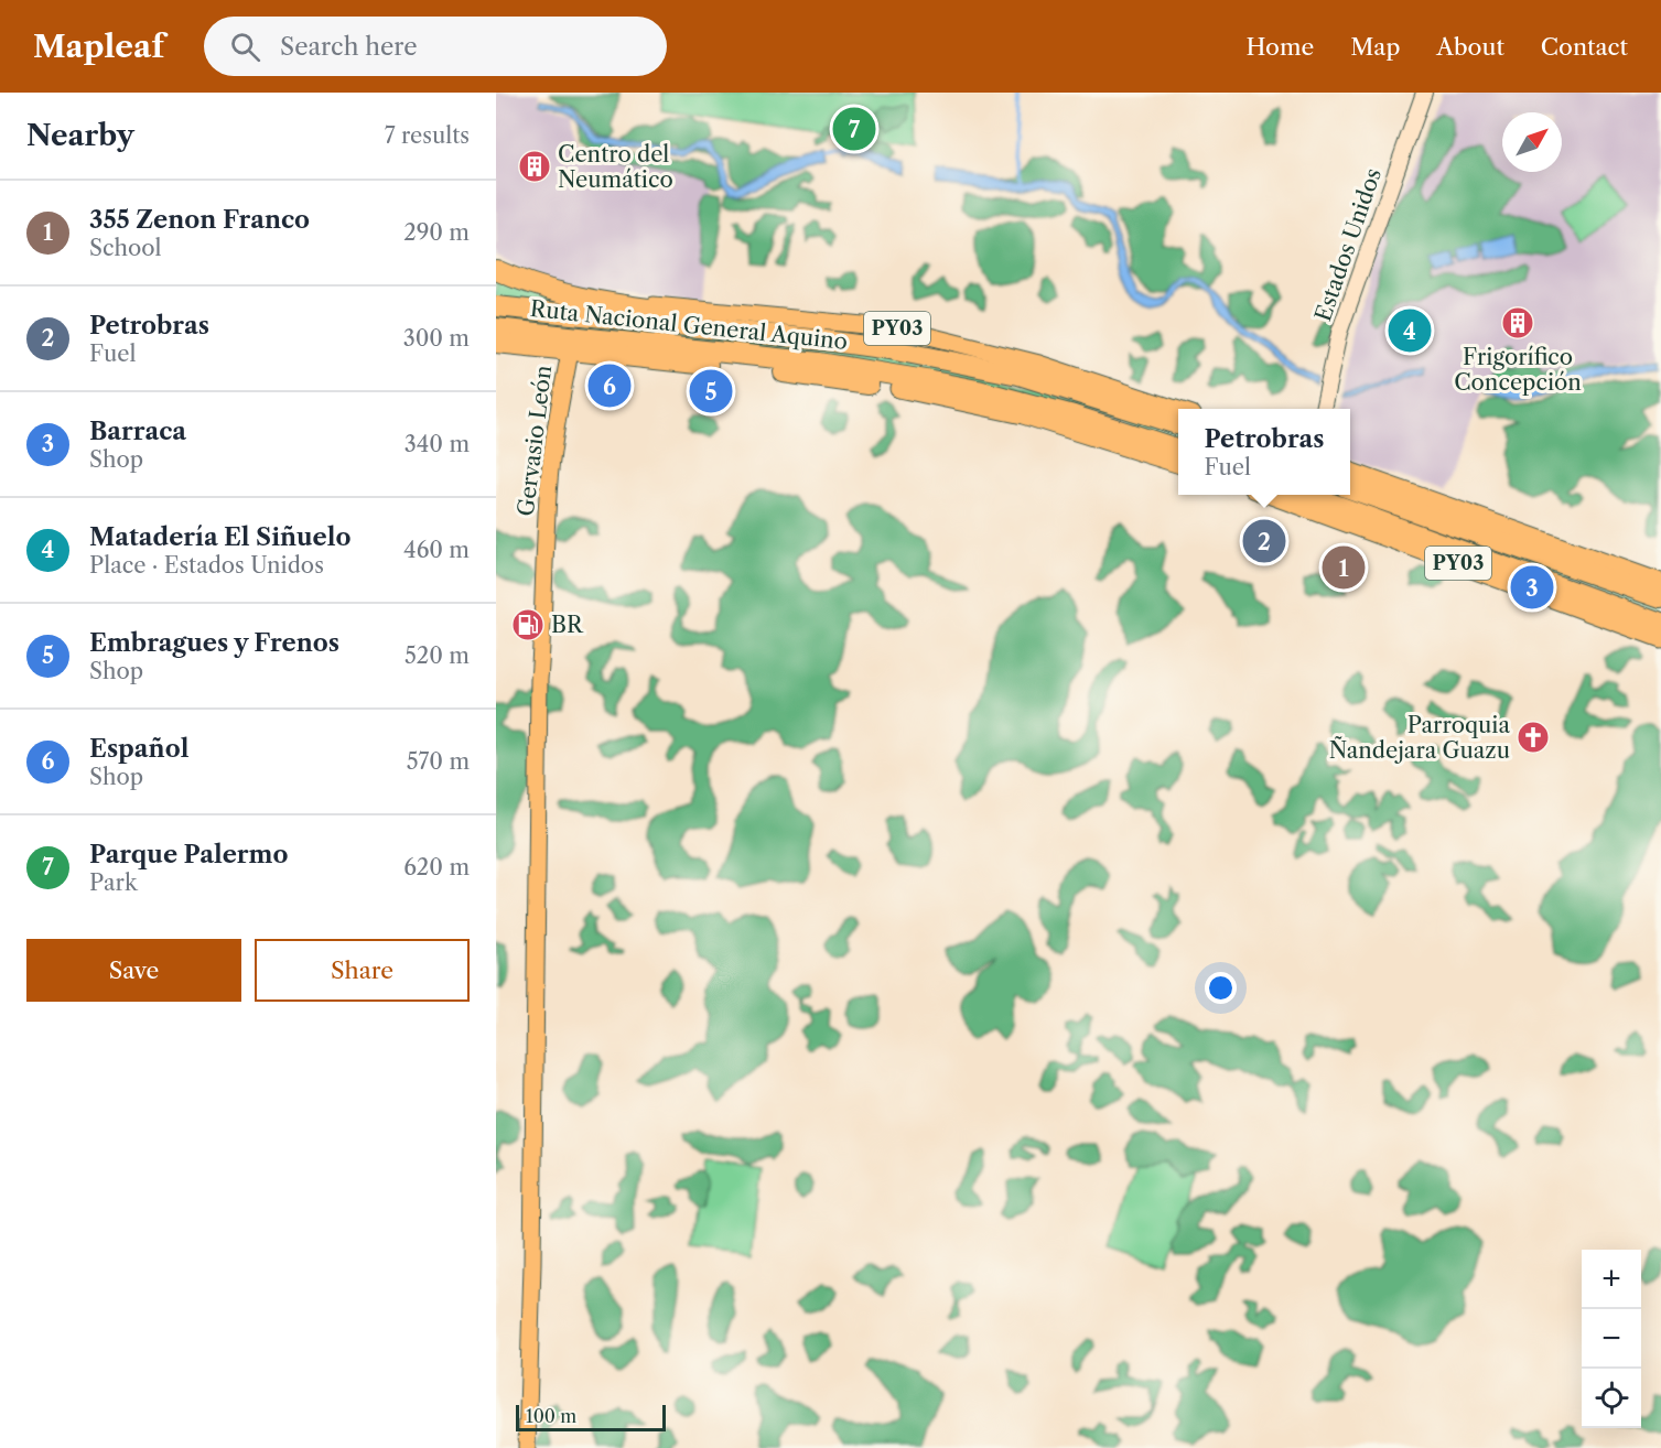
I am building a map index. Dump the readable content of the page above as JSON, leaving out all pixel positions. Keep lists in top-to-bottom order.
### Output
{
  "streets": {
    "highway": ["Ruta Nacional General Aquino", "PY03"],
    "main road": ["Gervasio León"],
    "street": ["Estados Unidos"]
  },
  "crossings": [
    ["Ruta Nacional General Aquino", "PY03"],
    ["Ruta Nacional General Aquino", "Gervasio León"]
  ],
  "places": {
    "building": ["Centro del Neumático", "Frigorífico Concepción"],
    "fuel station": ["BR"],
    "church": ["Parroquia Ñandejara Guazu"]
  },
  "scale_bar": "100 m",
  "north": "top right",
  "page": {
    "header": "Mapleaf",
    "search": "Search here",
    "nav": [
      "Home",
      "Map",
      "About",
      "Contact"
    ],
    "heading": ["Nearby", "7 results"],
    "pins": [
      "7",
      "4",
      "6",
      "5",
      "2",
      "1",
      "3"
    ],
    "list": [
      {
        "mark": "1",
        "name": "355 Zenon Franco",
        "note": "School",
        "value": "290 m"
      },
      {
        "mark": "2",
        "name": "Petrobras",
        "note": "Fuel",
        "value": "300 m"
      },
      {
        "mark": "3",
        "name": "Barraca",
        "note": "Shop",
        "value": "340 m"
      },
      {
        "mark": "4",
        "name": "Matadería El Siñuelo",
        "note": "Place · Estados Unidos",
        "value": "460 m"
      },
      {
        "mark": "5",
        "name": "Embragues y Frenos",
        "note": "Shop",
        "value": "520 m"
      },
      {
        "mark": "6",
        "name": "Español",
        "note": "Shop",
        "value": "570 m"
      },
      {
        "mark": "7",
        "name": "Parque Palermo",
        "note": "Park",
        "value": "620 m"
      }
    ],
    "popup": ["Petrobras", "Fuel"],
    "buttons": ["Save", "Share"],
    "map_buttons": ["+", "−"],
    "scale": "100 m"
  }
}
